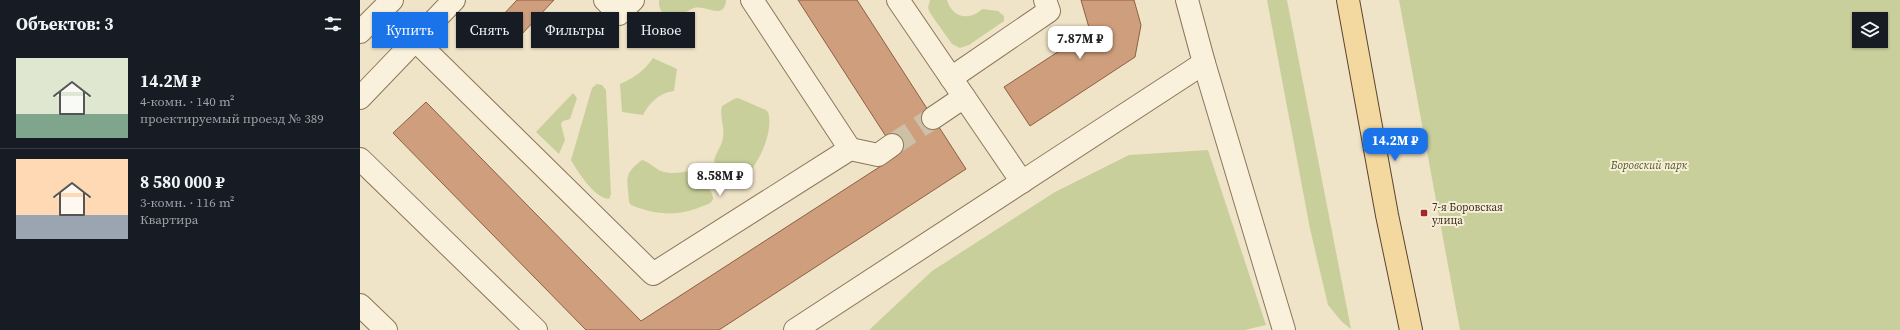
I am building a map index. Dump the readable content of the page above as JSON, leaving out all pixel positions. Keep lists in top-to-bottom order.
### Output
{
  "parks": ["Боровский парк"],
  "places": {
    "transit": ["7-я Боровская улица"]
  },
  "page": {
    "heading": "Объектов: 3",
    "chip": [
      "Купить",
      "Снять",
      "Фильтры",
      "Новое"
    ],
    "price": ["7.87M ₽", "14.2M ₽", "8.58M ₽"],
    "list": [
      {
        "name": "14.2M ₽",
        "note": "4-комн. · 140 m² · проектируемый проезд № 389"
      },
      {
        "name": "8 580 000 ₽",
        "note": "3-комн. · 116 m² · Квартира"
      }
    ]
  }
}
